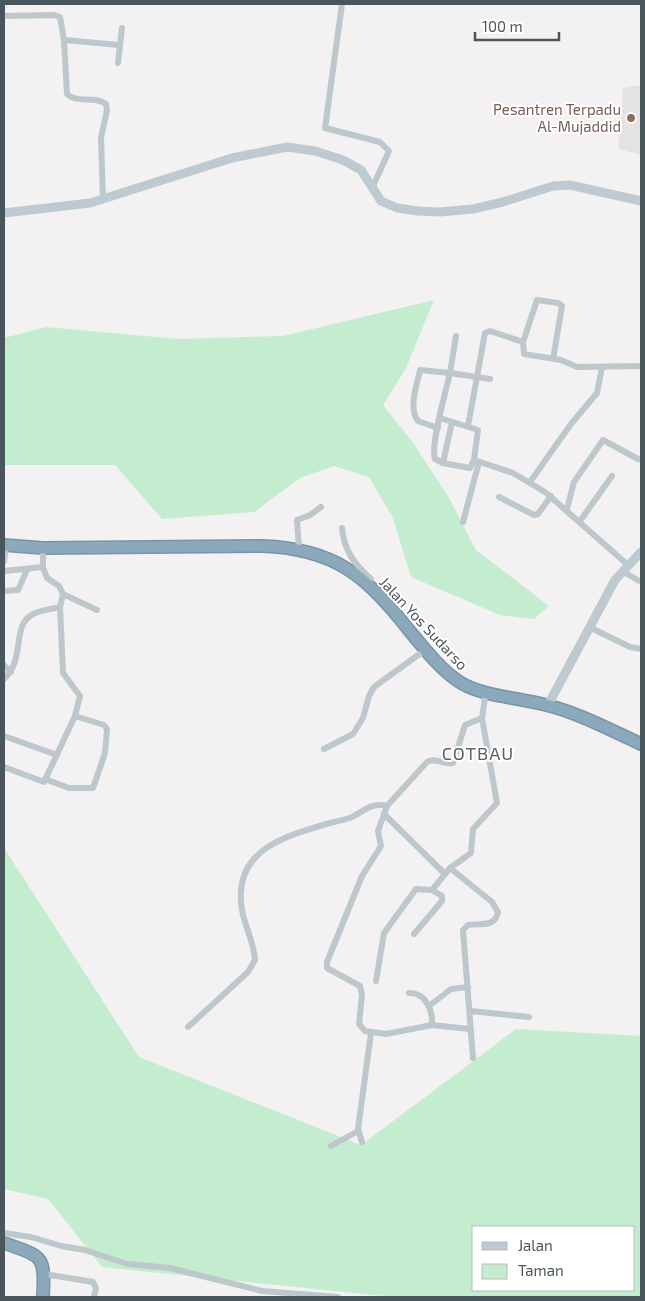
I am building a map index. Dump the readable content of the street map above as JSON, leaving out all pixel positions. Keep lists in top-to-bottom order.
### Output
{
  "streets": {
    "highway": ["Jalan Yos Sudarso"]
  },
  "districts": ["COTBAU"],
  "places": ["Pesantren Terpadu Al-Mujaddid"],
  "legend": ["Jalan", "Taman"],
  "scale_bar": "100 m"
}
